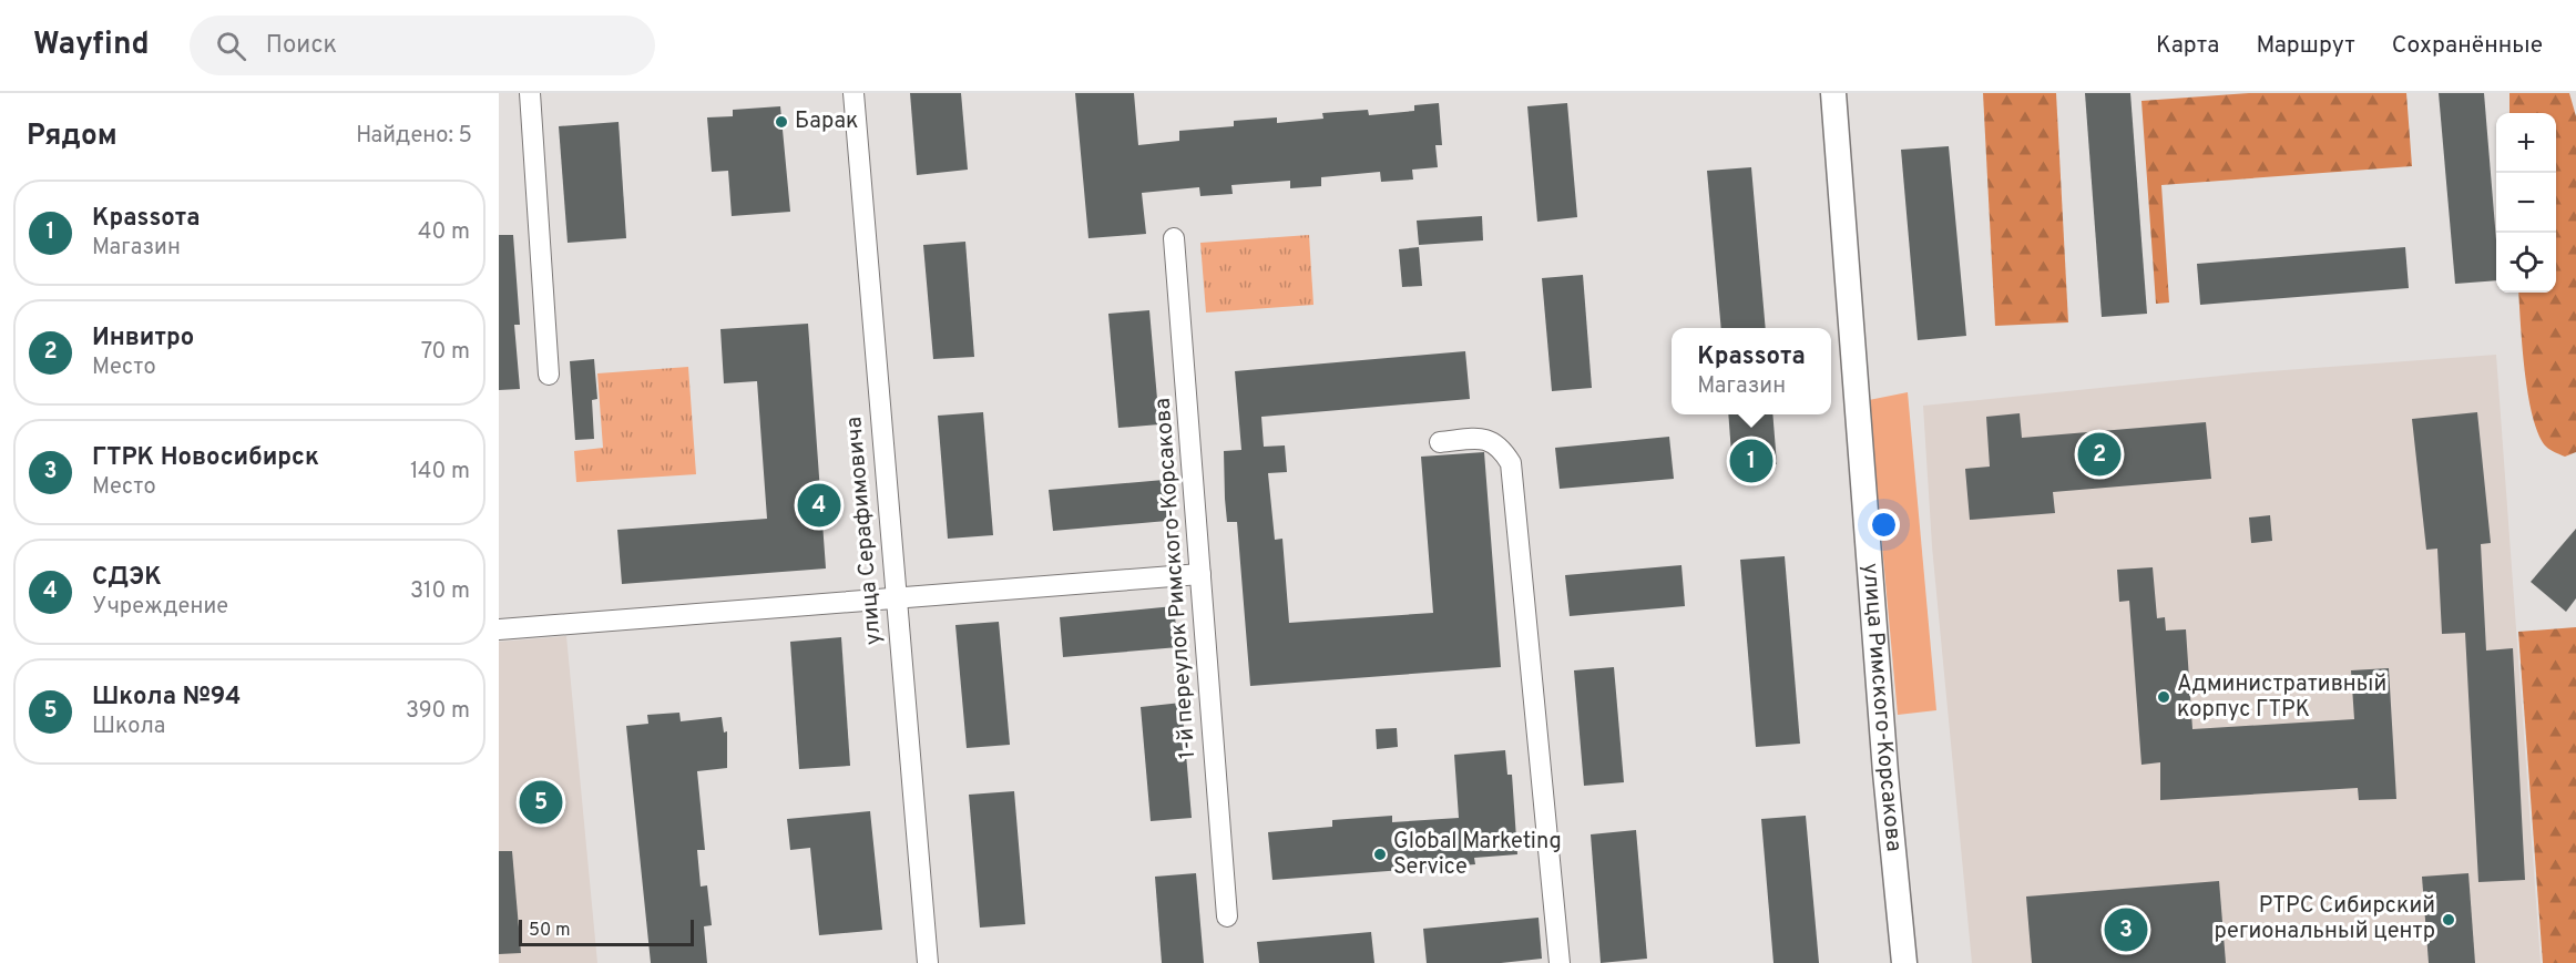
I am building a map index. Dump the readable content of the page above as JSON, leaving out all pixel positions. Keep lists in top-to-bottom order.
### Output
{
  "streets": {
    "street": ["улица Серафимовича", "1-й переулок Римского-Корсакова", "улица Римского-Корсакова"]
  },
  "places": [
    "Барак",
    "Административный корпус ГТРК",
    "Global Marketing Service",
    "РТРС Сибирский региональный центр"
  ],
  "scale_bar": "50 m",
  "page": {
    "header": "Wayfind",
    "search": "Поиск",
    "nav": ["Карта", "Маршрут", "Сохранённые"],
    "heading": ["Рядом", "Найдено: 5"],
    "map_buttons": ["+", "−"],
    "list": [
      {
        "mark": "1",
        "name": "Краssота",
        "note": "Магазин",
        "value": "40 m"
      },
      {
        "mark": "2",
        "name": "Инвитро",
        "note": "Место",
        "value": "70 m"
      },
      {
        "mark": "3",
        "name": "ГТРК Новосибирск",
        "note": "Место",
        "value": "140 m"
      },
      {
        "mark": "4",
        "name": "СДЭК",
        "note": "Учреждение",
        "value": "310 m"
      },
      {
        "mark": "5",
        "name": "Школа №94",
        "note": "Школа",
        "value": "390 m"
      }
    ],
    "popup": ["Краssота", "Магазин"],
    "pins": [
      "2",
      "1",
      "4",
      "5",
      "3"
    ],
    "scale": "50 m"
  }
}
